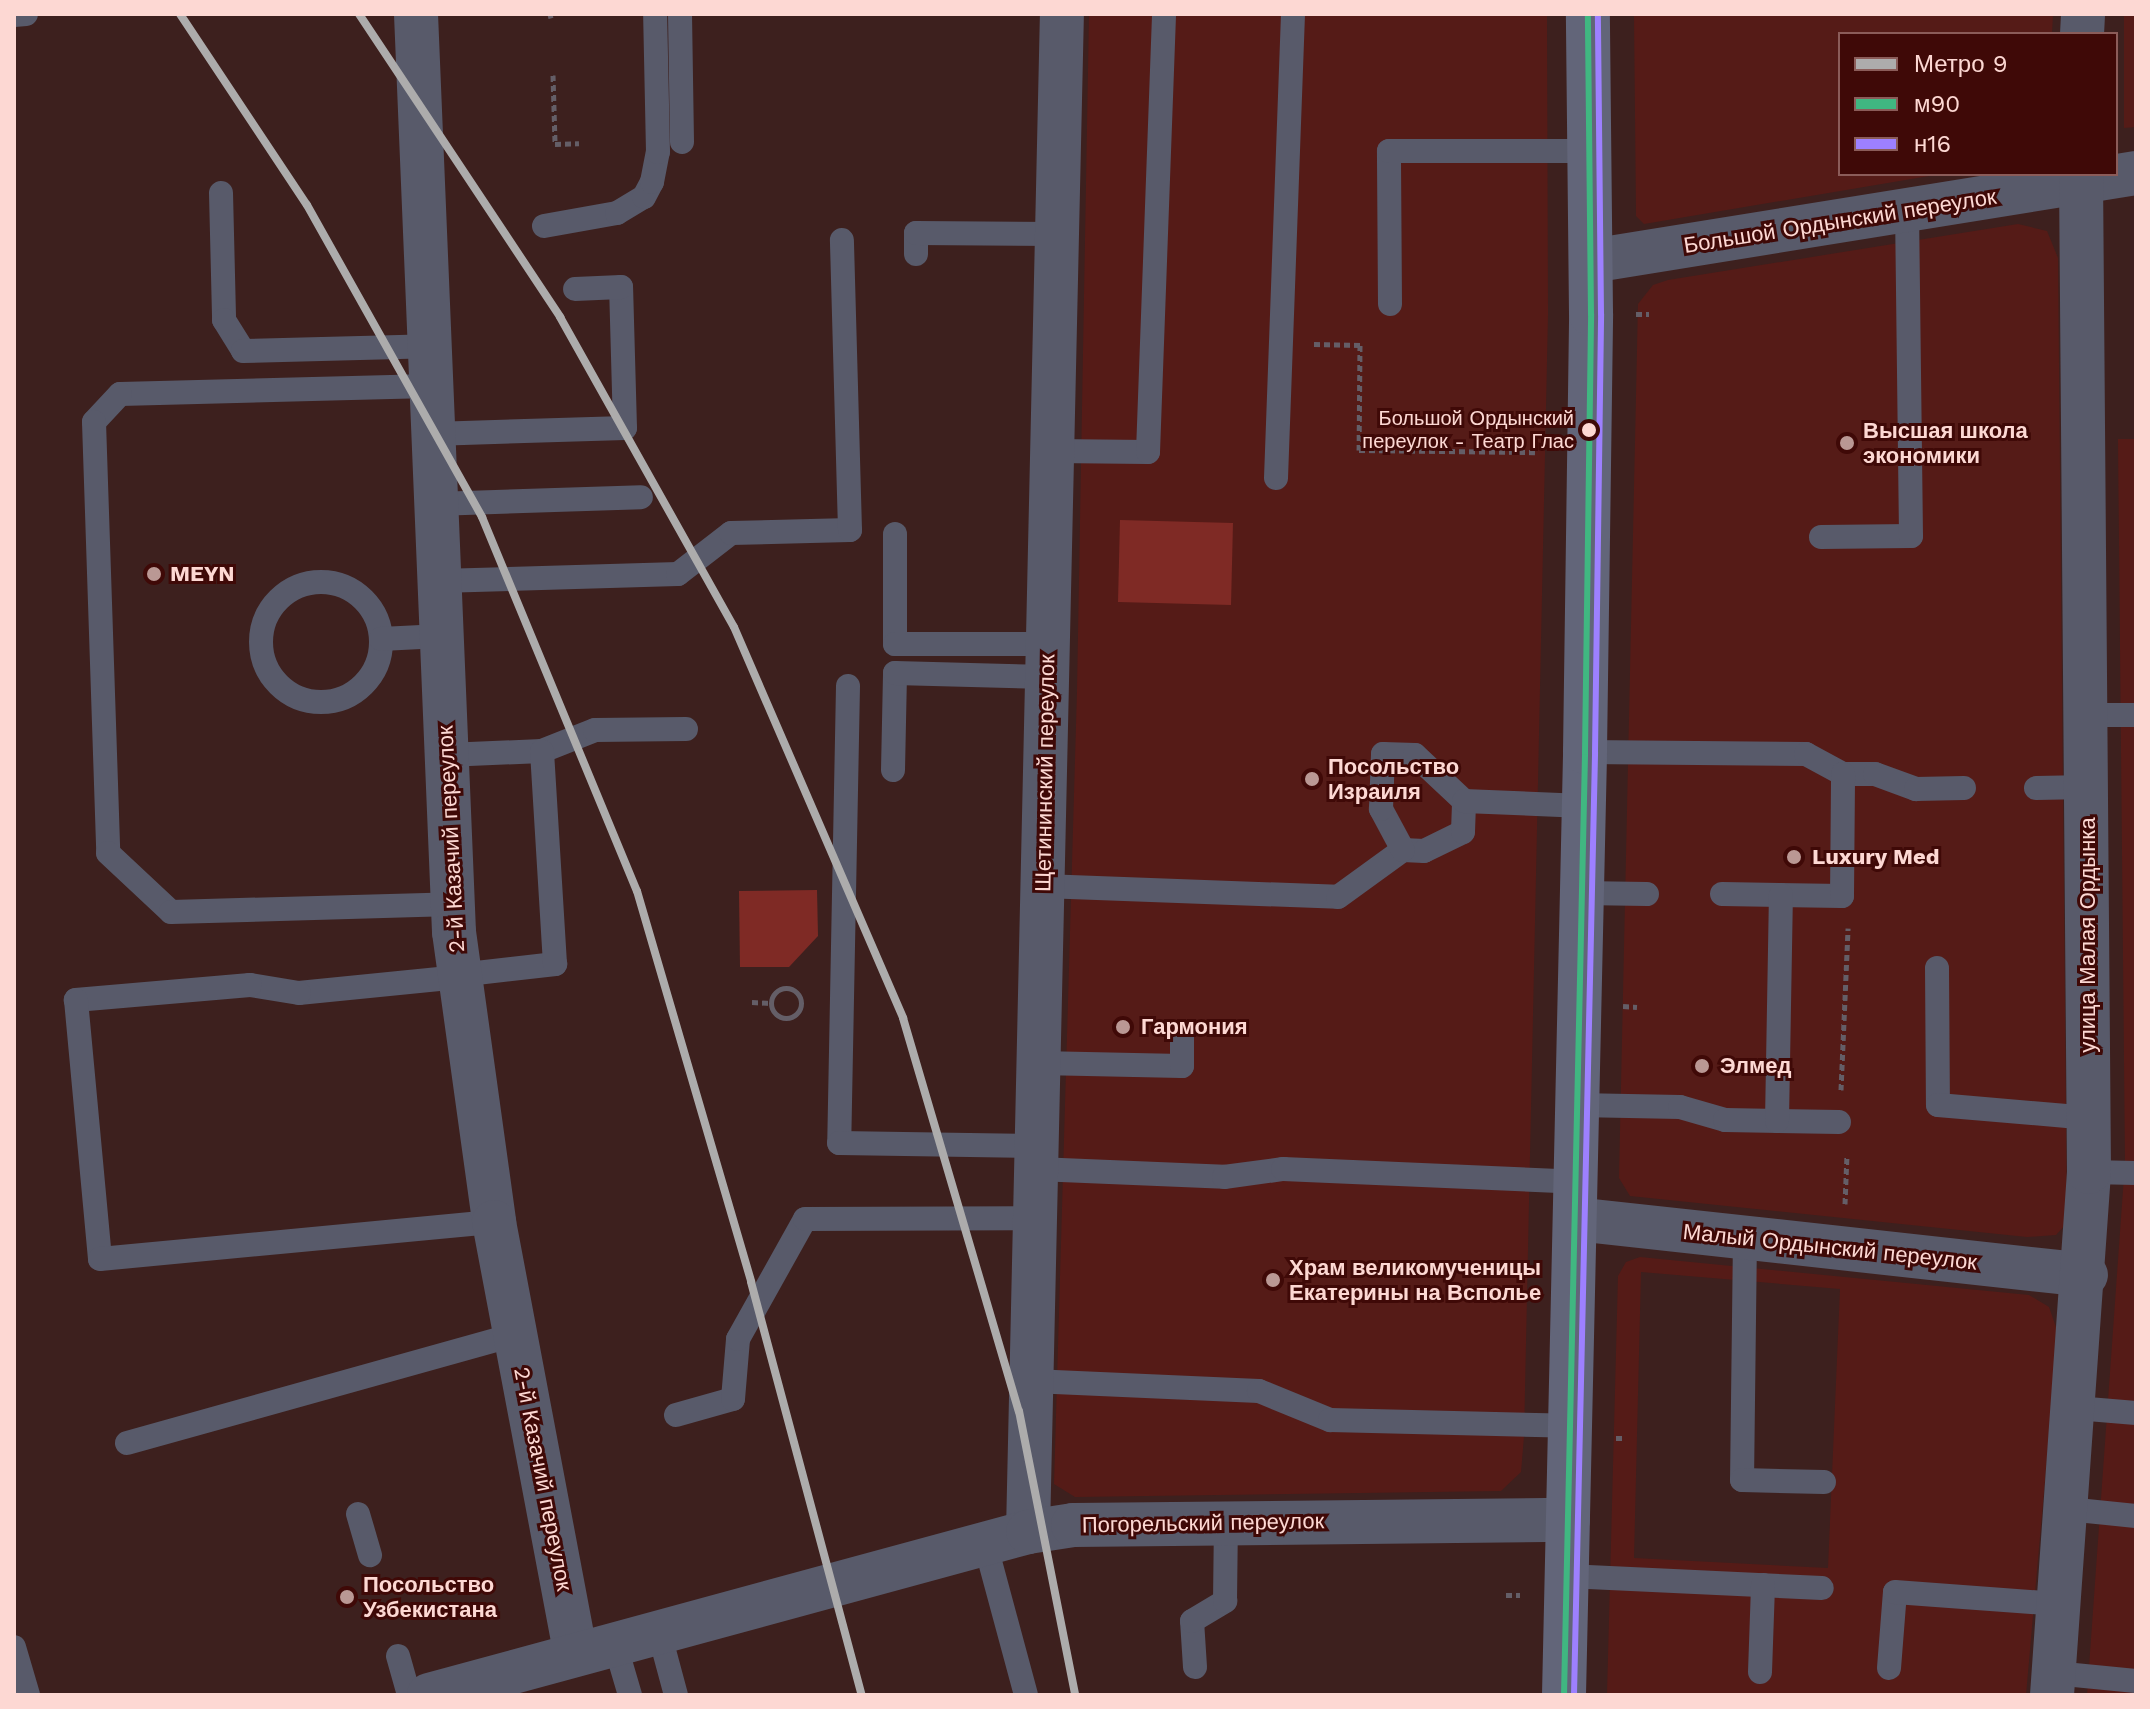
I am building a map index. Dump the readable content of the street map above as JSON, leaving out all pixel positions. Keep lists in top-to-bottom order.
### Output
{
  "streets": {
    "street": [
      "Большой Ордынский переулок",
      "Щетининский переулок",
      "2-й Казачий переулок",
      "улица Малая Ордынка",
      "Малый Ордынский переулок",
      "Погорельский переулок"
    ]
  },
  "crossings": [
    ["Большой Ордынский переулок", "улица Малая Ордынка"],
    ["Щетининский переулок", "Погорельский переулок"],
    ["2-й Казачий переулок", "Погорельский переулок"],
    ["улица Малая Ордынка", "Малый Ордынский переулок"]
  ],
  "places": [
    "Большой Ордынский переулок - Театр Глас",
    "Высшая школа экономики",
    "MEYN",
    "Посольство Израиля",
    "Luxury Med",
    "Гармония",
    "Элмед",
    "Храм великомученицы Екатерины на Всполье",
    "Посольство Узбекистана"
  ],
  "lines": ["metro line 9", "transit line м90", "transit line н16"],
  "legend": ["Метро 9", "м90", "н16"]
}
